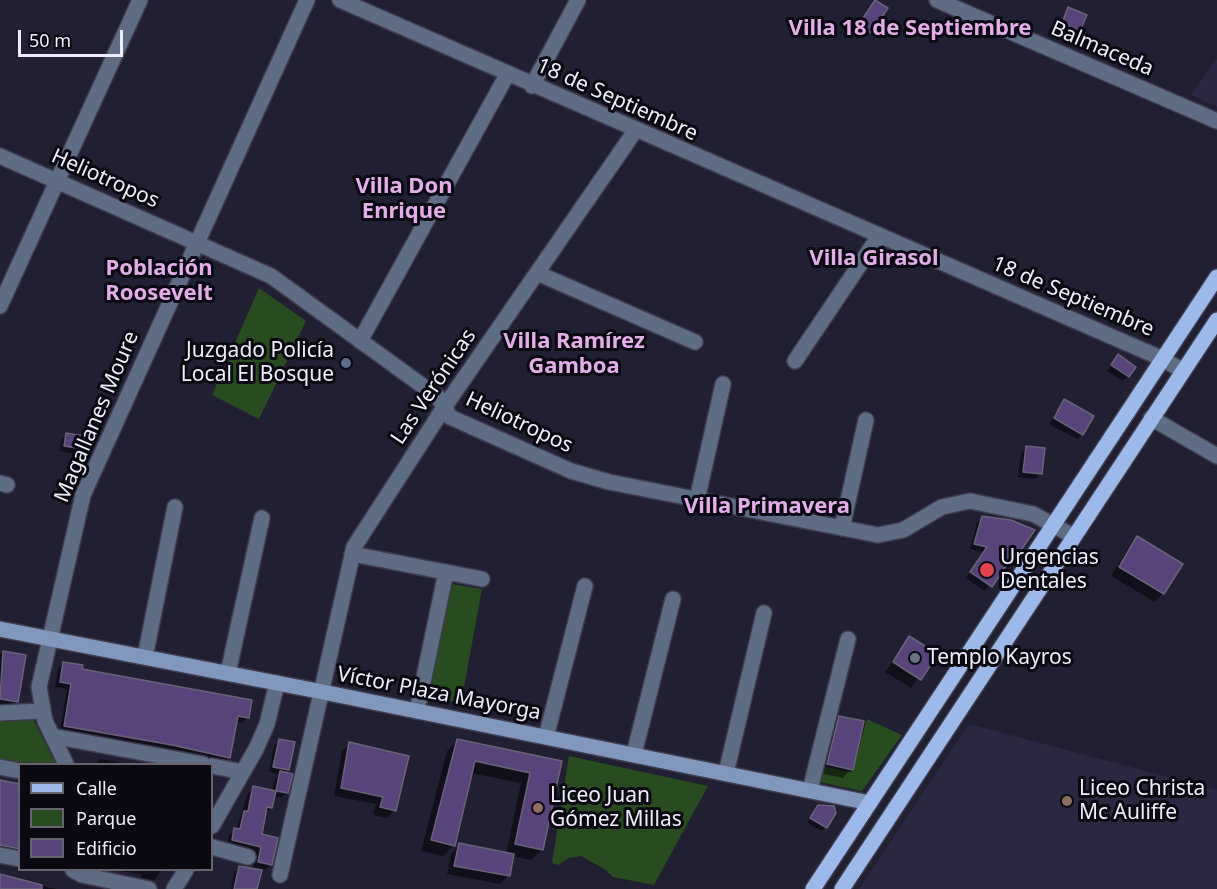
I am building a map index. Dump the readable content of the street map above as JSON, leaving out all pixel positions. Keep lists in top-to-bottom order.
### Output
{
  "streets": {
    "street": [
      "Balmaceda",
      "18 de Septiembre",
      "Heliotropos",
      "Las Verónicas",
      "Magallanes Moure",
      "Víctor Plaza Mayorga"
    ]
  },
  "crossings": [
    ["18 de Septiembre", "Las Verónicas"],
    ["Heliotropos", "Las Verónicas"],
    ["Heliotropos", "Magallanes Moure"],
    ["Las Verónicas", "Víctor Plaza Mayorga"],
    ["Magallanes Moure", "Víctor Plaza Mayorga"]
  ],
  "districts": [
    "Villa 18 de Septiembre",
    "Villa Don Enrique",
    "Villa Girasol",
    "Población Roosevelt",
    "Villa Ramírez Gamboa",
    "Villa Primavera"
  ],
  "places": [
    "Juzgado Policía Local El Bosque",
    "Urgencias Dentales",
    "Templo Kayros",
    "Liceo Christa Mc Auliffe",
    "Liceo Juan Gómez Millas"
  ],
  "legend": ["Calle", "Parque", "Edificio"],
  "scale_bar": "50 m"
}
